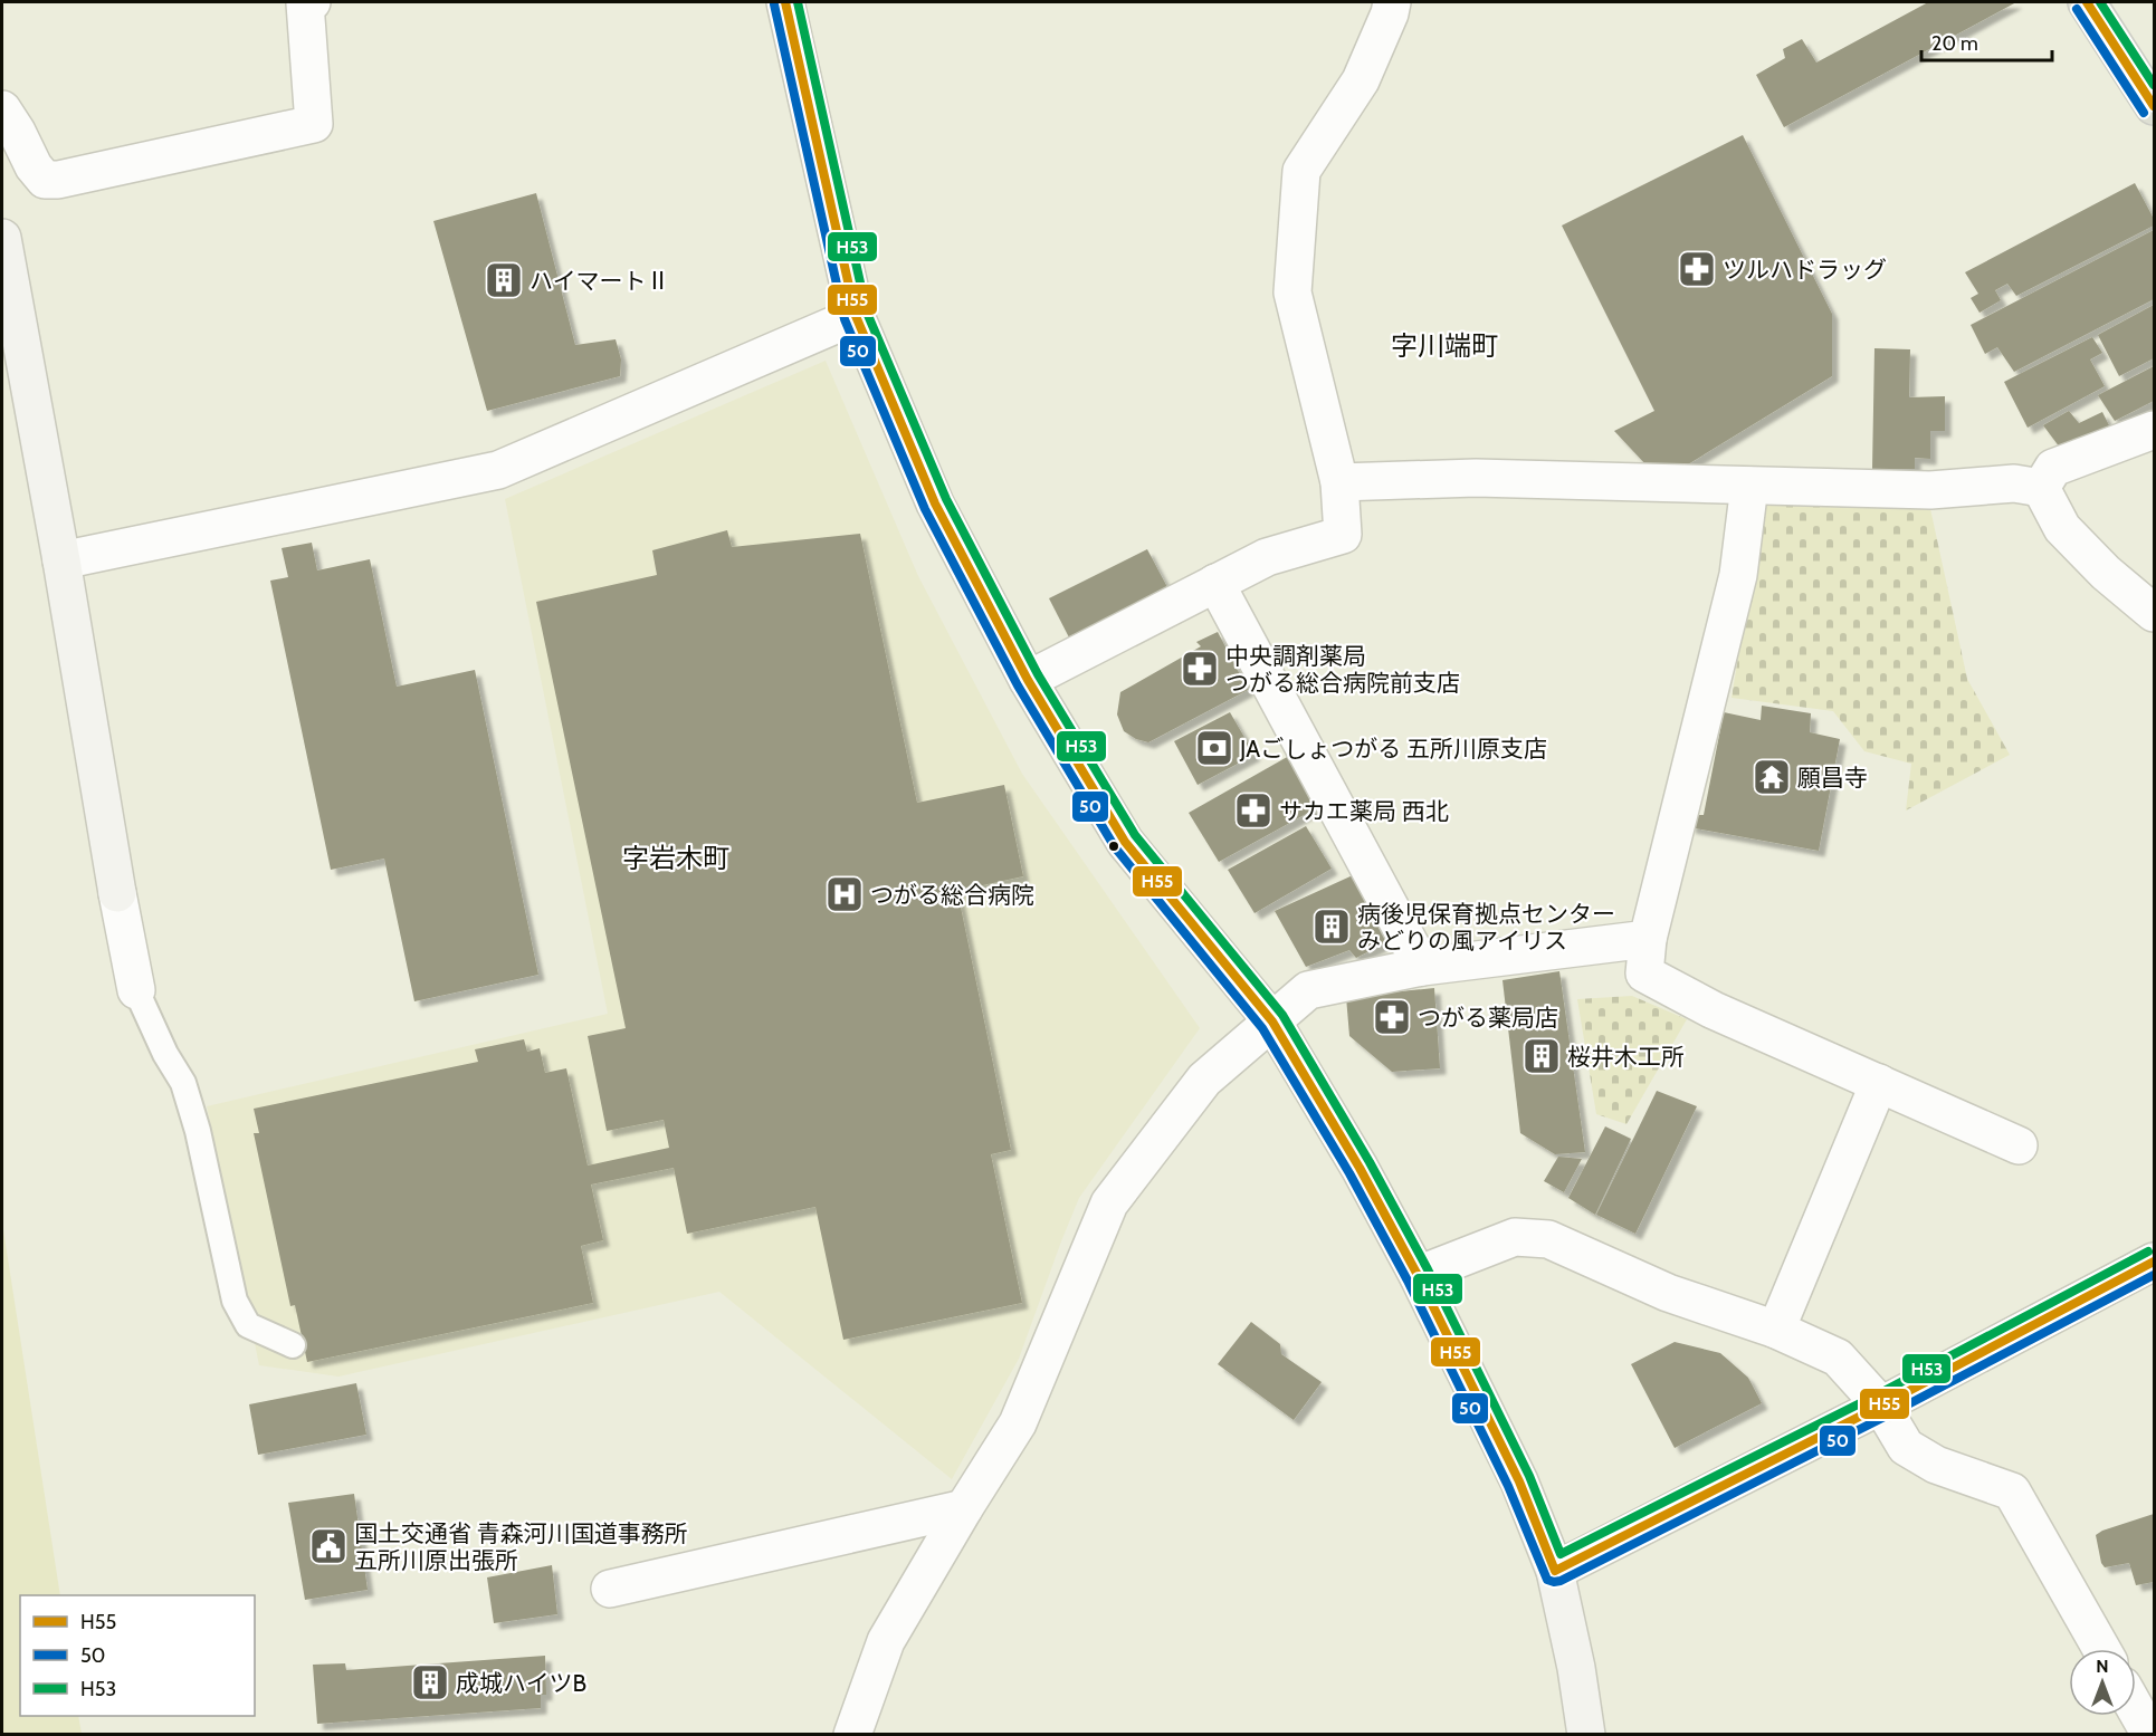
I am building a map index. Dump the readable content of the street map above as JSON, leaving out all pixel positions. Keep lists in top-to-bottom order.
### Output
{
  "districts": ["字川端町", "字岩木町"],
  "places": {
    "pharmacy": [
      "ツルハドラッグ",
      "中央調剤薬局 つがる総合病院前支店",
      "サカエ薬局 西北",
      "つがる薬局店"
    ],
    "building": [
      "ハイマートⅡ",
      "病後児保育拠点センター みどりの風アイリス",
      "桜井木工所",
      "成城ハイツB"
    ],
    "bank": ["JAごしょつがる 五所川原支店"],
    "temple": ["願昌寺"],
    "hospital": ["つがる総合病院"],
    "public building": ["国土交通省 青森河川国道事務所 五所川原出張所"]
  },
  "lines": ["transit line H55", "transit line H53", "transit line 50"],
  "legend": ["H55", "50", "H53"],
  "scale_bar": "20 m",
  "north": "top"
}
